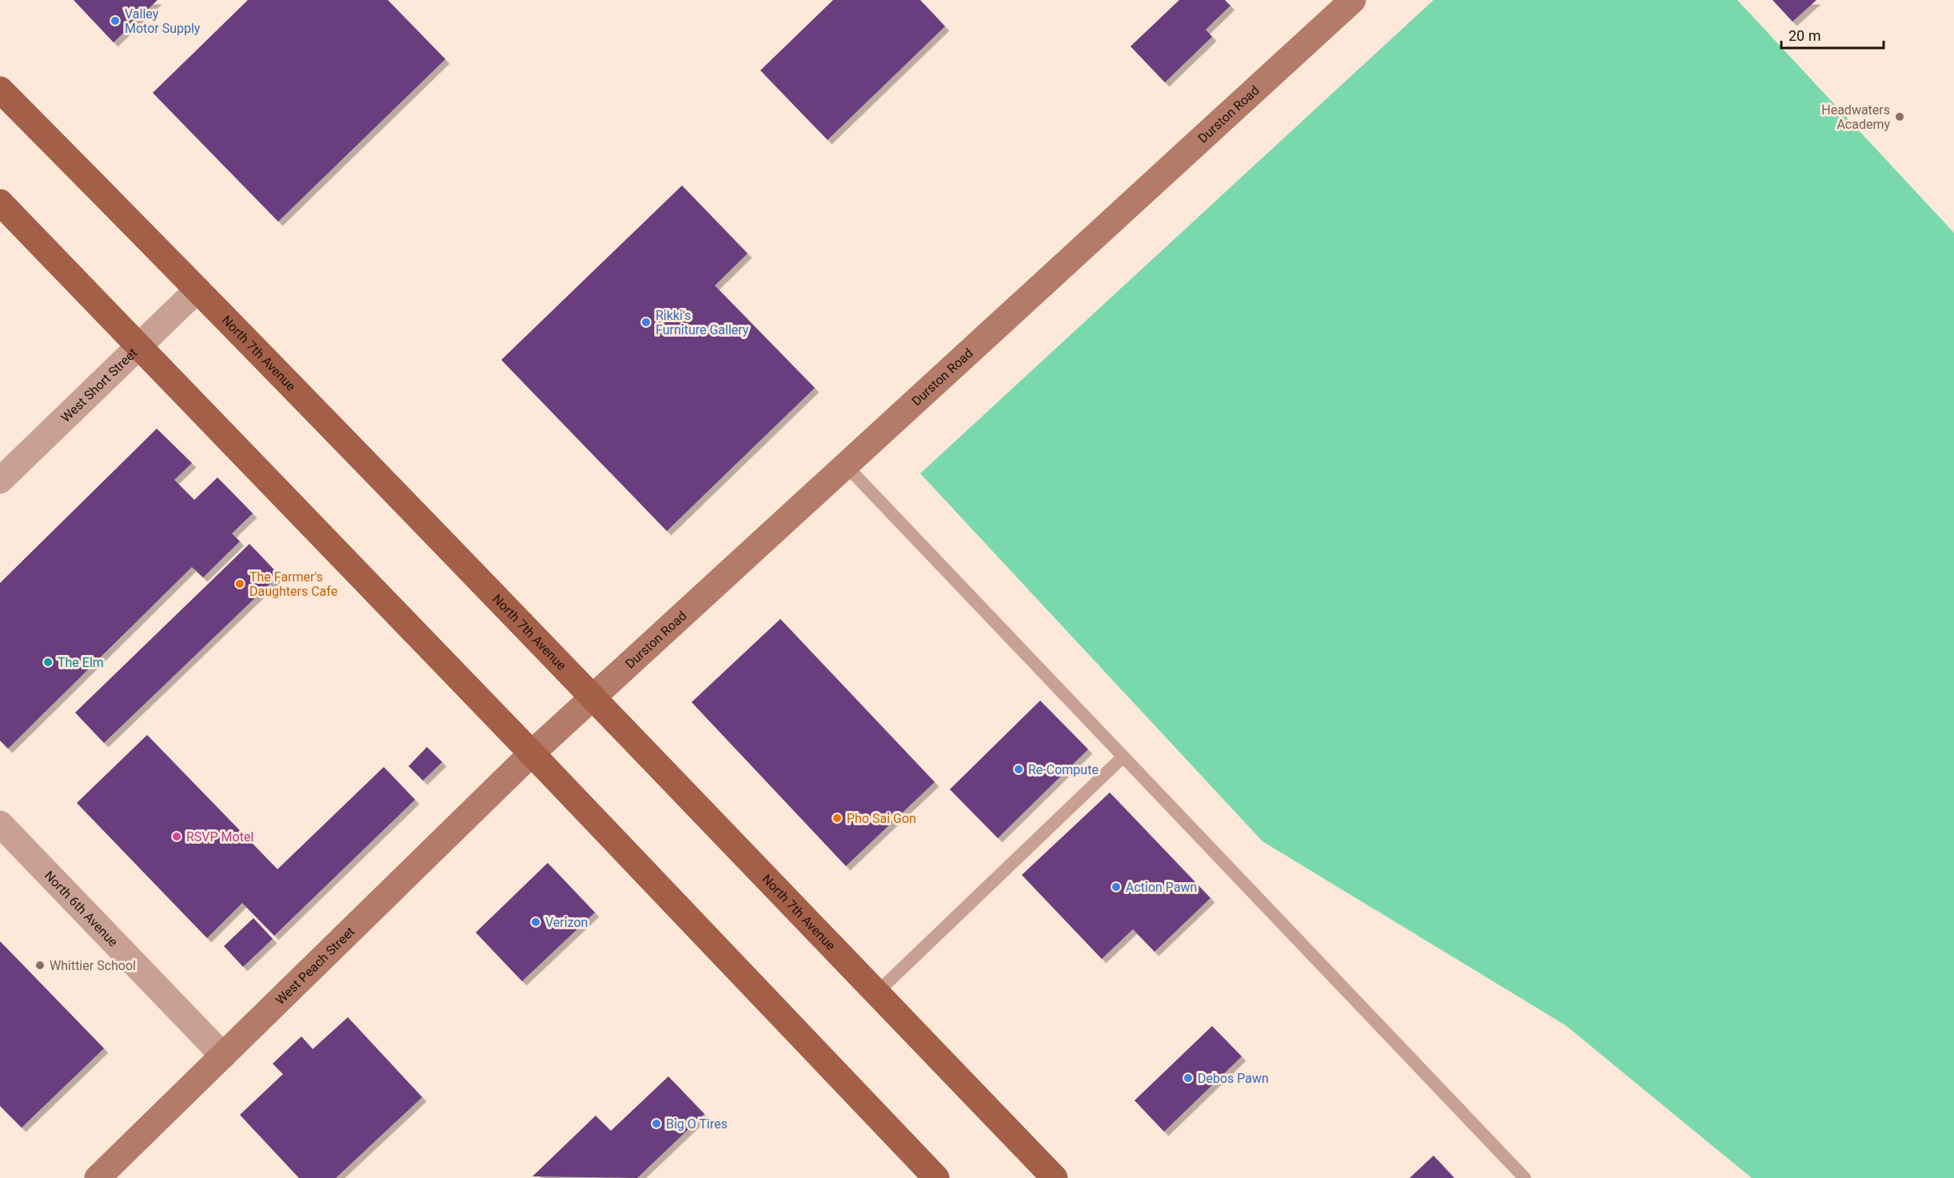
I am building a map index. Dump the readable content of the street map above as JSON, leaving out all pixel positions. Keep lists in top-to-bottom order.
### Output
{
  "streets": {
    "main road": ["Durston Road", "North 7th Avenue", "West Peach Street"],
    "street": ["West Short Street", "North 6th Avenue"]
  },
  "crossings": [
    ["Durston Road", "North 7th Avenue"],
    ["Durston Road", "West Peach Street"],
    ["North 7th Avenue", "West Short Street"],
    ["North 6th Avenue", "West Peach Street"]
  ],
  "places": [
    "Valley Motor Supply",
    "Headwaters Academy",
    "Rikki's Furniture Gallery",
    "The Farmer's Daughters Cafe",
    "The Elm",
    "Re-Compute",
    "Pho Sai Gon",
    "RSVP Motel",
    "Action Pawn",
    "Verizon",
    "Whittier School",
    "Debos Pawn",
    "Big O Tires"
  ],
  "scale_bar": "20 m"
}
